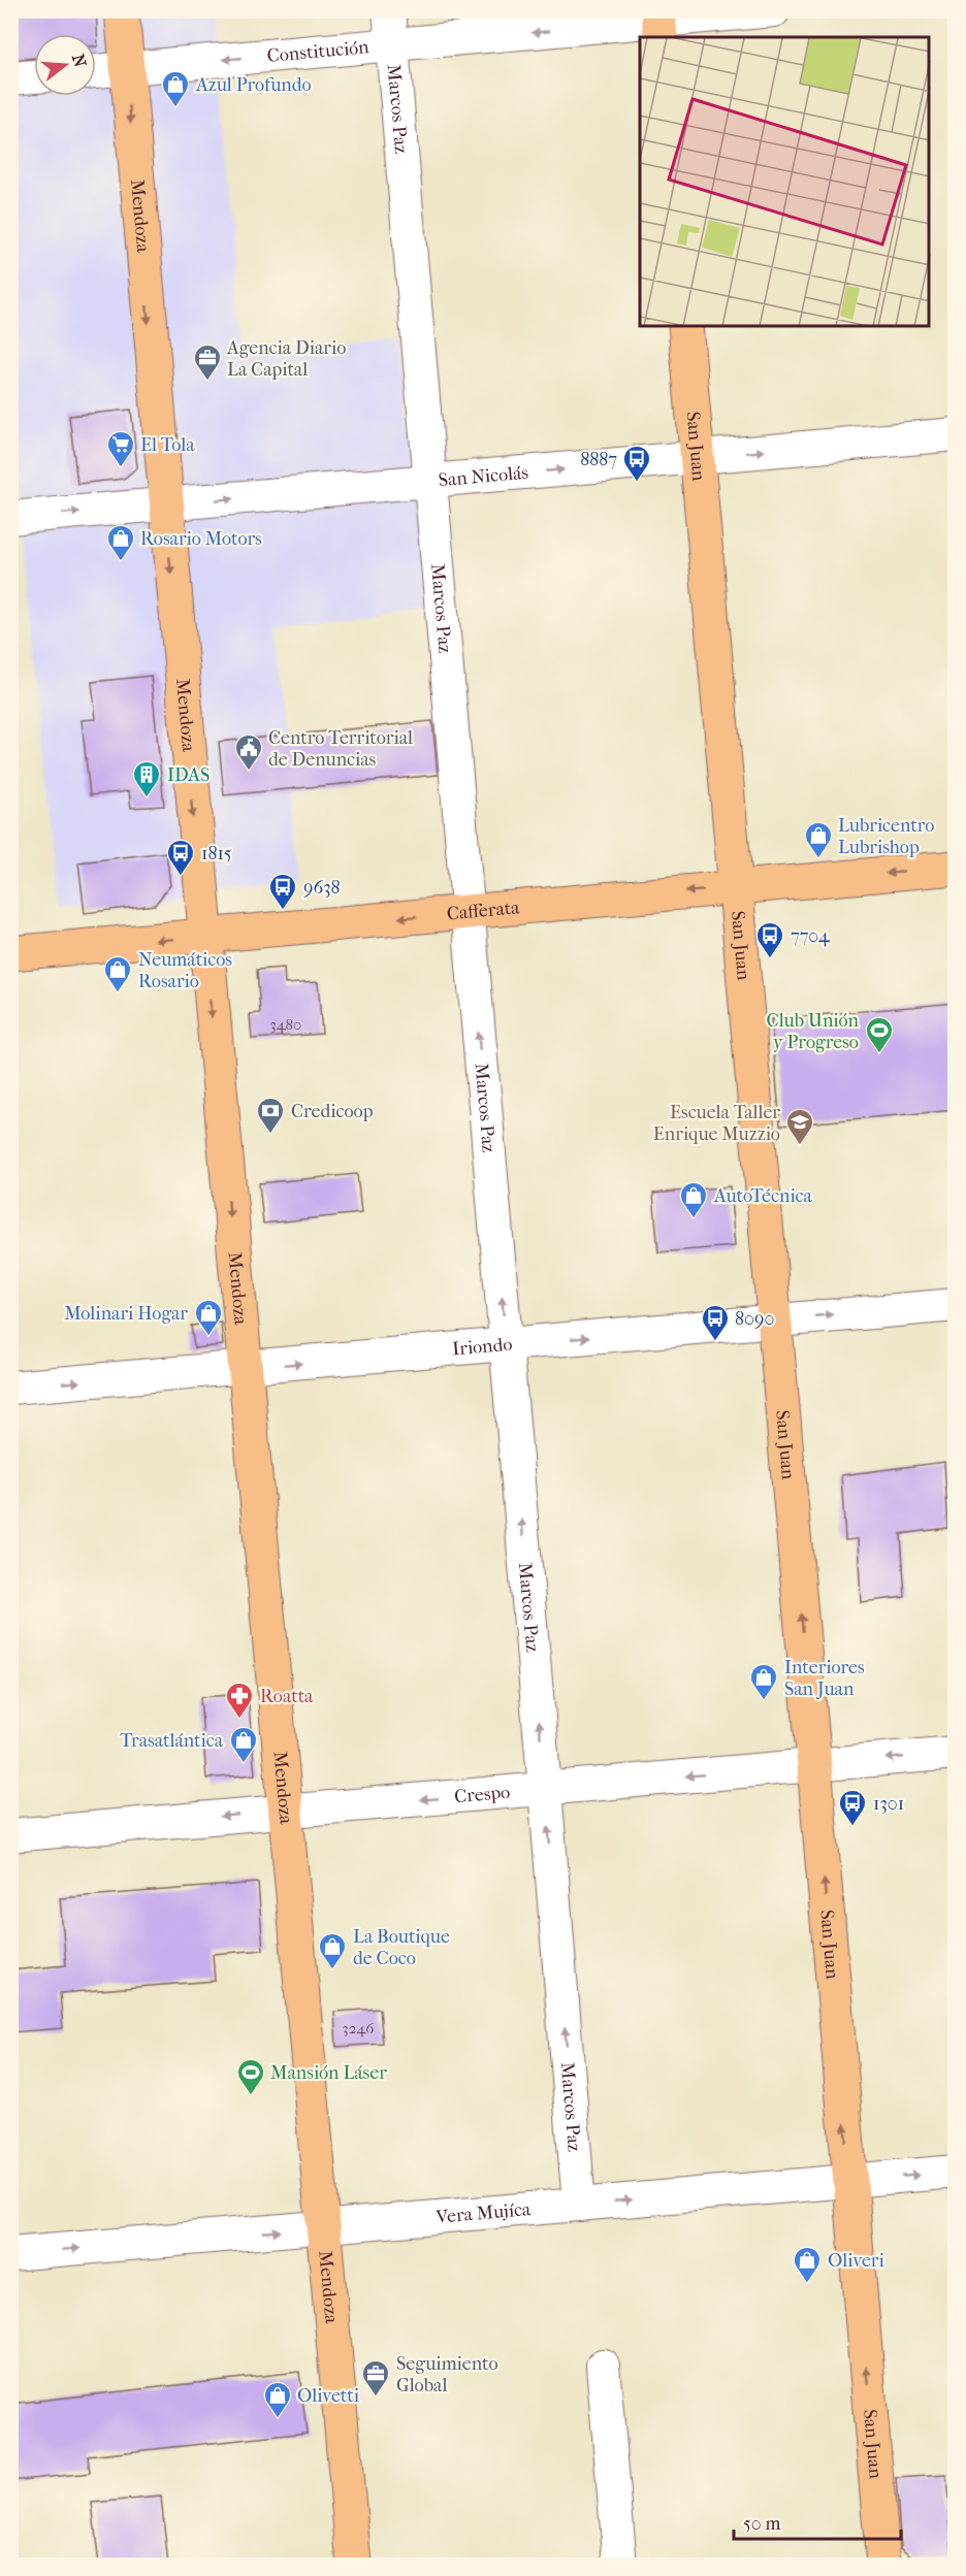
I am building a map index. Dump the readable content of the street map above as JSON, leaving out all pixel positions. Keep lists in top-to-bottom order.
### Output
{
  "streets": {
    "main road": ["Mendoza", "San Juan", "Cafferata"],
    "street": [
      "Constitución",
      "Marcos Paz",
      "San Nicolás",
      "Iriondo",
      "Crespo",
      "Vera Mujíca"
    ]
  },
  "crossings": [
    ["Constitución", "Marcos Paz"],
    ["Constitución", "Mendoza"],
    ["Marcos Paz", "San Nicolás"],
    ["Marcos Paz", "Cafferata"],
    ["Marcos Paz", "Iriondo"],
    ["Marcos Paz", "Crespo"],
    ["Marcos Paz", "Vera Mujíca"],
    ["Mendoza", "San Nicolás"],
    ["Mendoza", "Cafferata"],
    ["Mendoza", "Iriondo"],
    ["Mendoza", "Crespo"],
    ["Mendoza", "Vera Mujíca"],
    ["San Juan", "San Nicolás"],
    ["San Juan", "Cafferata"],
    ["San Juan", "Iriondo"],
    ["San Juan", "Crespo"],
    ["San Juan", "Vera Mujíca"]
  ],
  "one_way": [
    "Constitución",
    "Marcos Paz",
    "Mendoza",
    "San Juan",
    "San Nicolás",
    "Cafferata",
    "Iriondo",
    "Crespo",
    "Vera Mujíca"
  ],
  "places": {
    "shop": [
      "Azul Profundo",
      "Rosario Motors",
      "Lubricentro Lubrishop",
      "Neumáticos Rosario",
      "AutoTécnica",
      "Molinari Hogar",
      "Interiores San Juan",
      "Trasatlántica",
      "La Boutique de Coco",
      "Oliveri",
      "Olivetti"
    ],
    "office": ["Agencia Diario La Capital", "Seguimiento Global"],
    "supermarket": ["El Tola"],
    "bus stop": [
      "8887",
      "1815",
      "9638",
      "7704",
      "8090",
      "1301"
    ],
    "public building": ["Centro Territorial de Denuncias"],
    "building": ["IDAS"],
    "sports": ["Club Unión y Progreso", "Mansión Láser"],
    "bank": ["Credicoop"],
    "school or university": ["Escuela Taller Enrique Muzzio"],
    "pharmacy": ["Roatta"]
  },
  "house_numbers": ["3480", "3246"],
  "scale_bar": "50 m",
  "north": "right"
}
